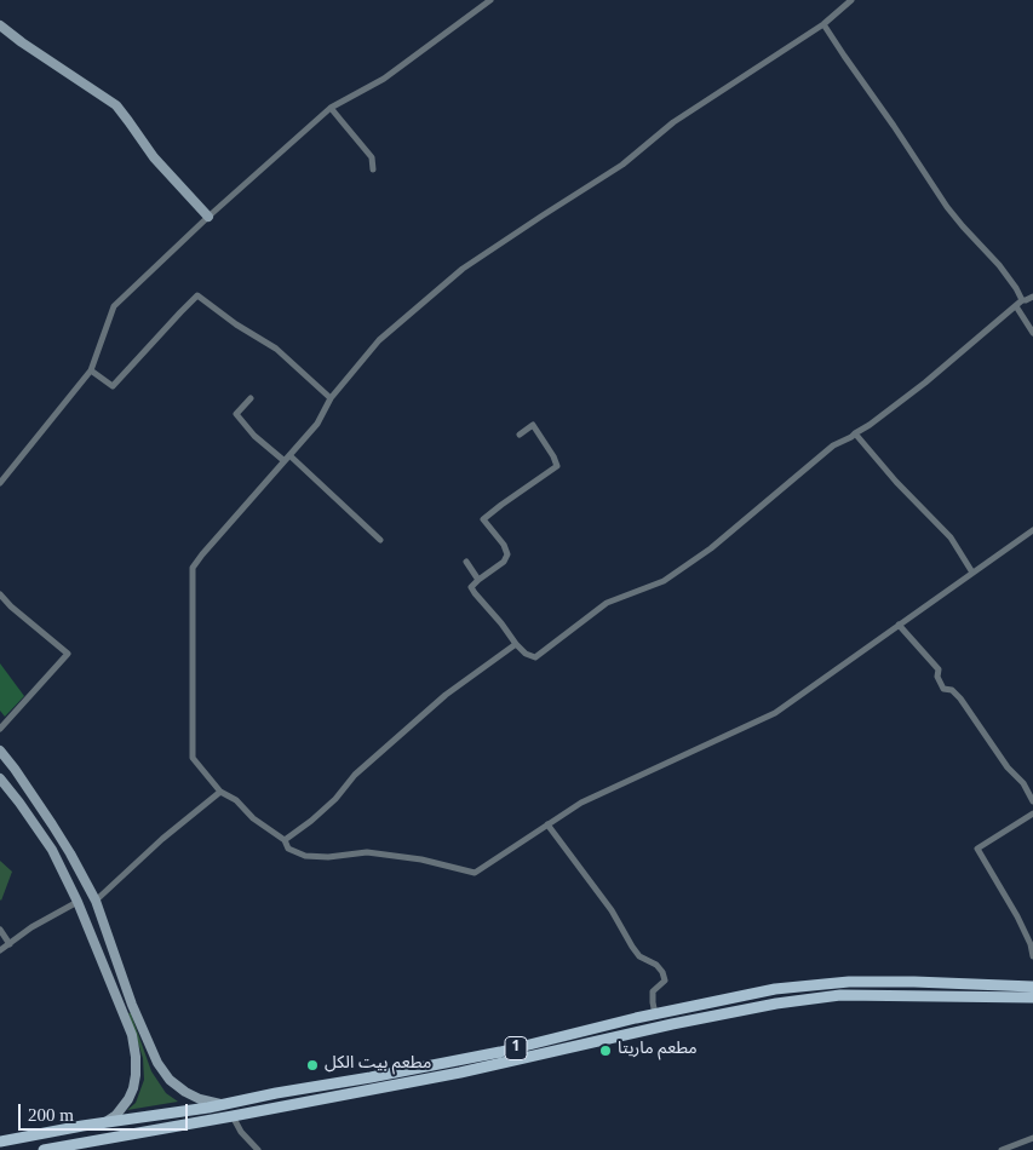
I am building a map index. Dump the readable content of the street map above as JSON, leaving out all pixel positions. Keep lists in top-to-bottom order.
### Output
{
  "streets": {
    "main road": ["1"]
  },
  "places": ["مطعم ماريتا", "مطعم بيت الكل"],
  "scale_bar": "200 m"
}
